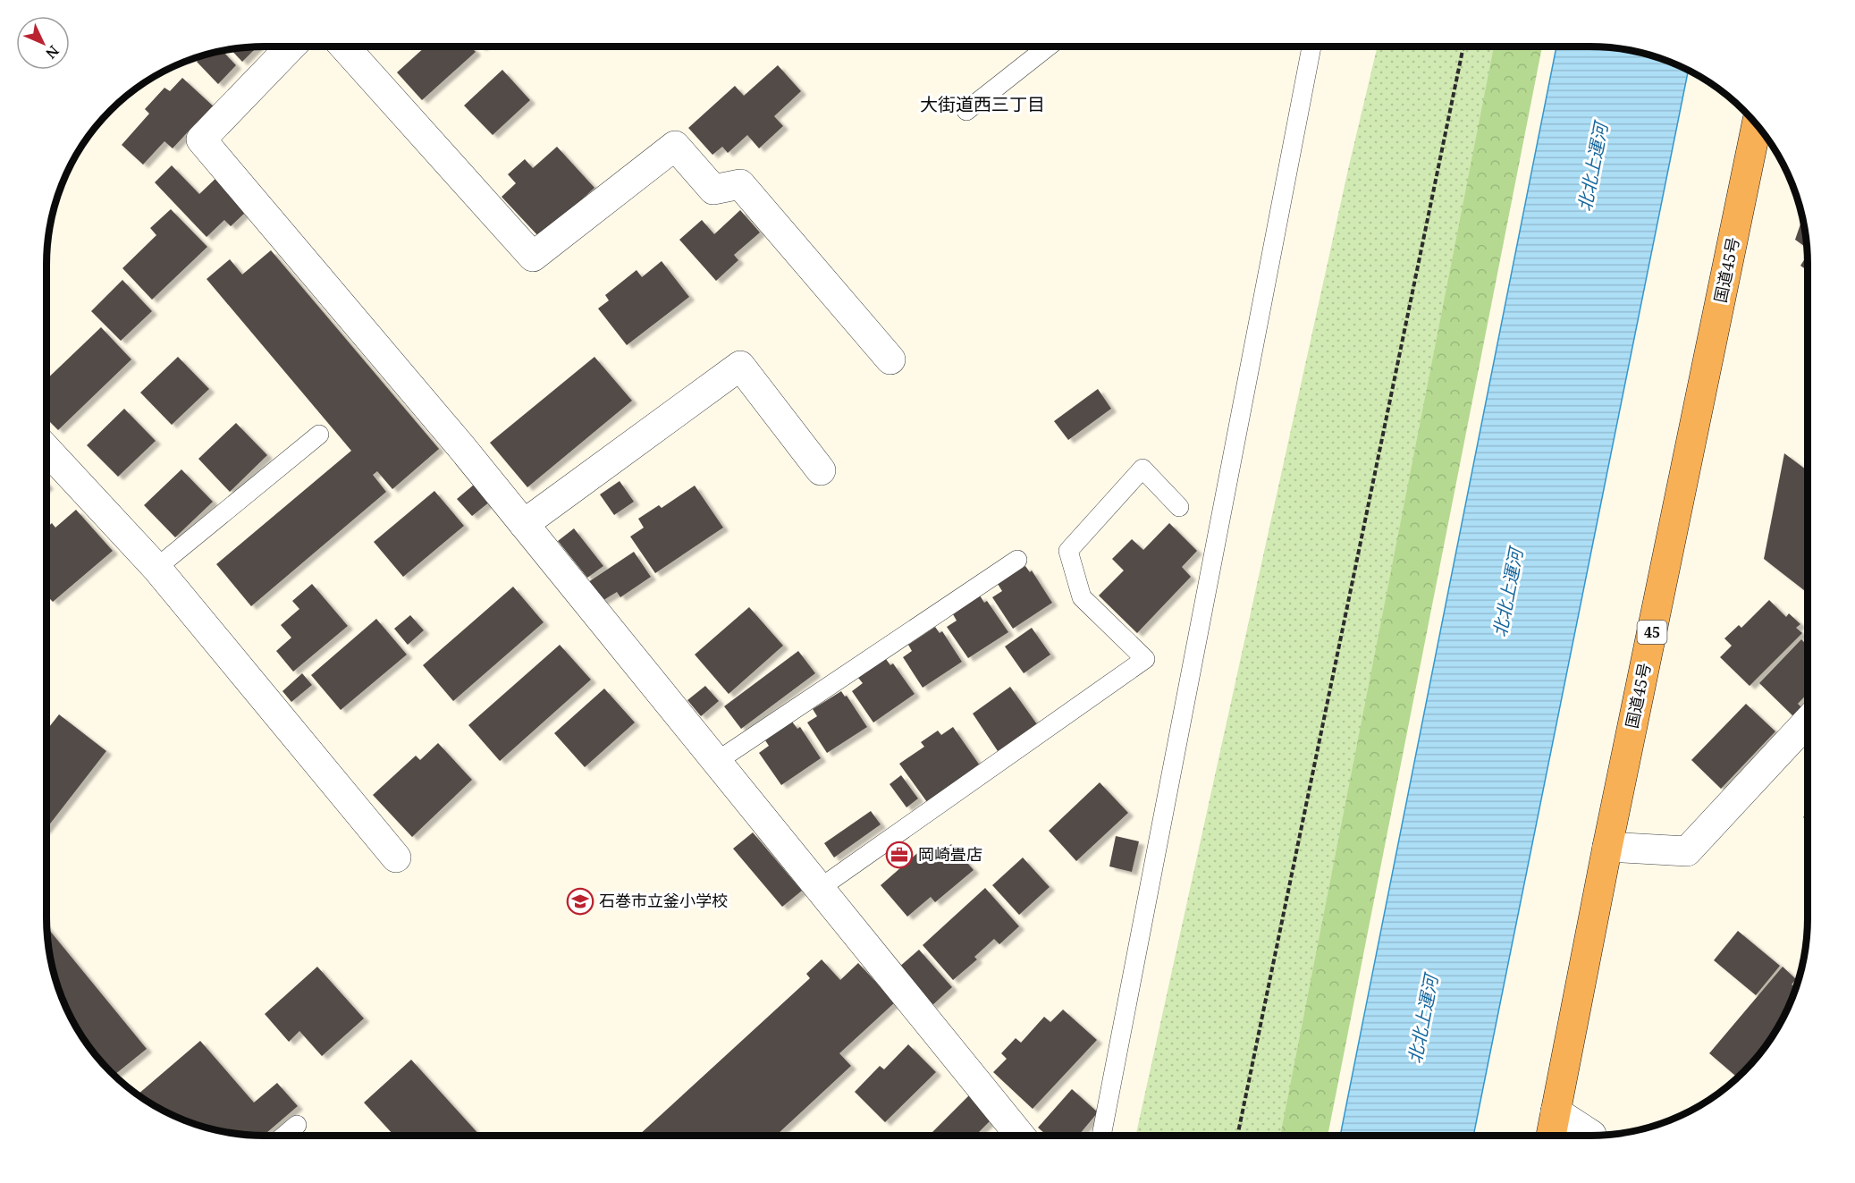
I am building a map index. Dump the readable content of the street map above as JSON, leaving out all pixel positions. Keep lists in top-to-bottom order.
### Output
{
  "streets": {
    "highway": ["国道45号", "45"]
  },
  "districts": ["大街道西三丁目"],
  "water": ["北北上運河"],
  "places": {
    "office": ["岡崎畳店"],
    "school or university": ["石巻市立釜小学校"]
  },
  "north": "bottom right"
}
